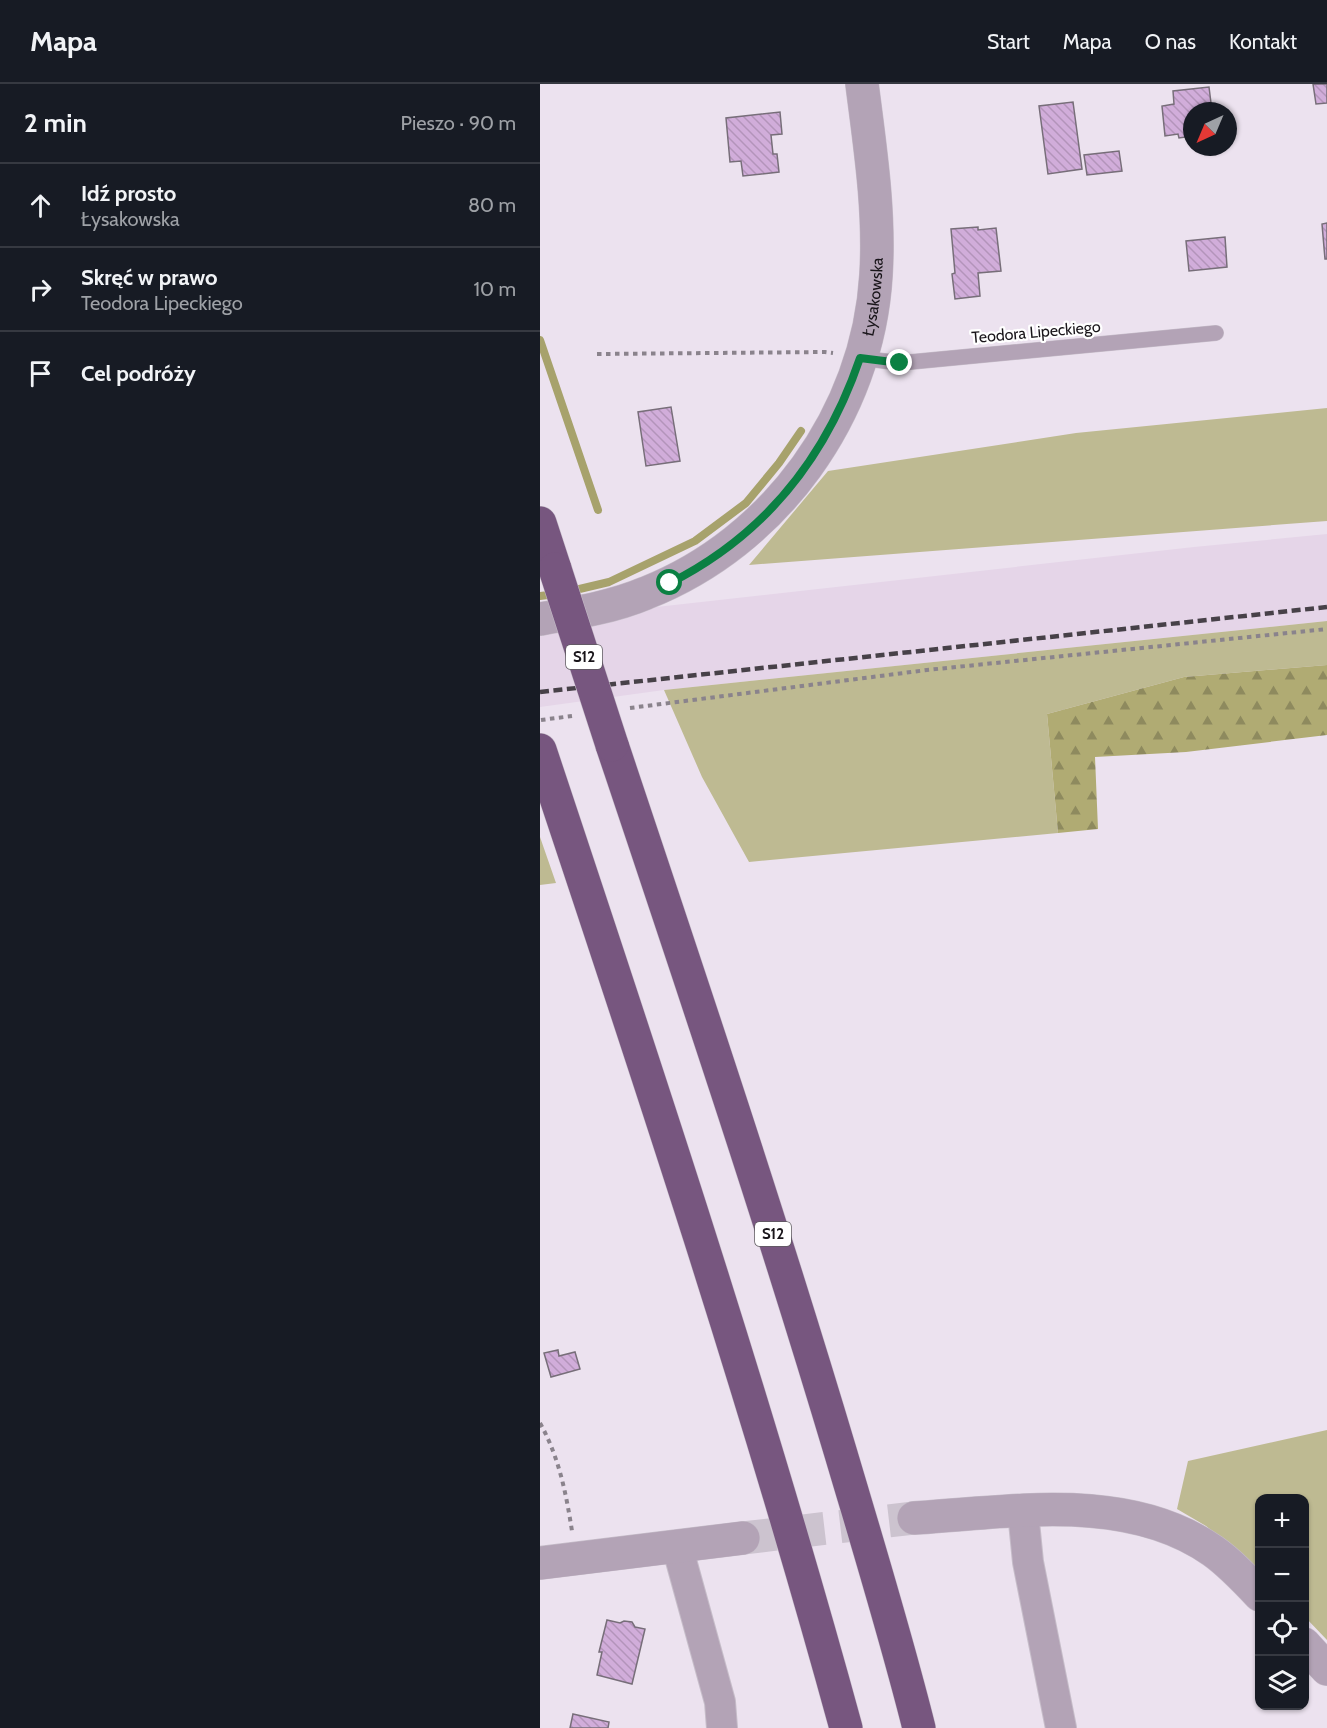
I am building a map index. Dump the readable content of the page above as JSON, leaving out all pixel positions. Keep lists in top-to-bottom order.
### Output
{
  "streets": {
    "highway": ["S12"],
    "street": ["Łysakowska"],
    "lane": ["Teodora Lipeckiego"]
  },
  "crossings": [
    ["Łysakowska", "Teodora Lipeckiego"]
  ],
  "north": "bottom left",
  "page": {
    "header": "Mapa",
    "nav": [
      "Start",
      "Mapa",
      "O nas",
      "Kontakt"
    ],
    "heading": ["2 min", "Pieszo · 90 m"],
    "list": [
      ["Idź prosto", "Łysakowska", "80 m"],
      ["Skręć w prawo", "Teodora Lipeckiego", "10 m"],
      "Cel podróży"
    ],
    "map_buttons": ["+", "−"]
  }
}
